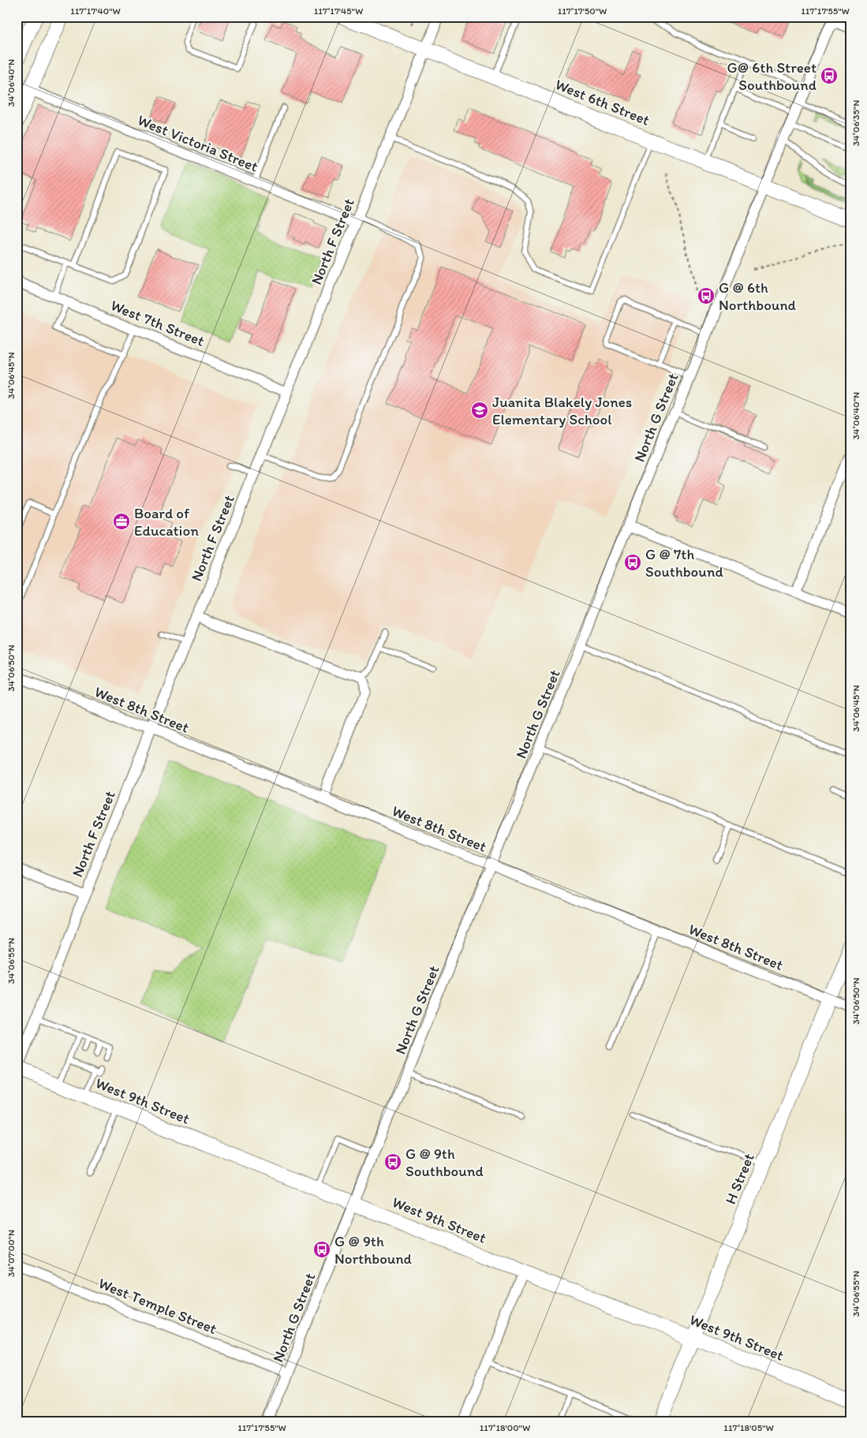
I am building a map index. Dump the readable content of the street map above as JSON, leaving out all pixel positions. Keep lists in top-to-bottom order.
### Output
{
  "streets": {
    "street": [
      "West 6th Street",
      "West Victoria Street",
      "North F Street",
      "West 7th Street",
      "North G Street",
      "West 8th Street",
      "West 9th Street",
      "H Street",
      "West Temple Street"
    ]
  },
  "crossings": [
    ["West 6th Street", "North F Street"],
    ["West 6th Street", "North G Street"],
    ["West Victoria Street", "North F Street"],
    ["North F Street", "West 7th Street"],
    ["North F Street", "West 8th Street"],
    ["North F Street", "West 9th Street"],
    ["North G Street", "West 8th Street"],
    ["North G Street", "West 9th Street"],
    ["North G Street", "West Temple Street"],
    ["West 8th Street", "H Street"],
    ["West 9th Street", "H Street"]
  ],
  "places": {
    "bus stop": [
      "G@ 6th Street Southbound",
      "G @ 6th Northbound",
      "G @ 7th Southbound",
      "G @ 9th Southbound",
      "G @ 9th Northbound"
    ],
    "school or university": ["Juanita Blakely Jones Elementary School"],
    "office": ["Board of Education"]
  },
  "coordinates": [
    "117°17'40\"W",
    "117°17'45\"W",
    "117°17'50\"W",
    "117°17'55\"W",
    "34°06'40\"N",
    "34°06'35\"N",
    "34°06'45\"N",
    "34°06'50\"N",
    "34°06'55\"N",
    "34°07'00\"N",
    "117°18'00\"W",
    "117°18'05\"W"
  ]
}
